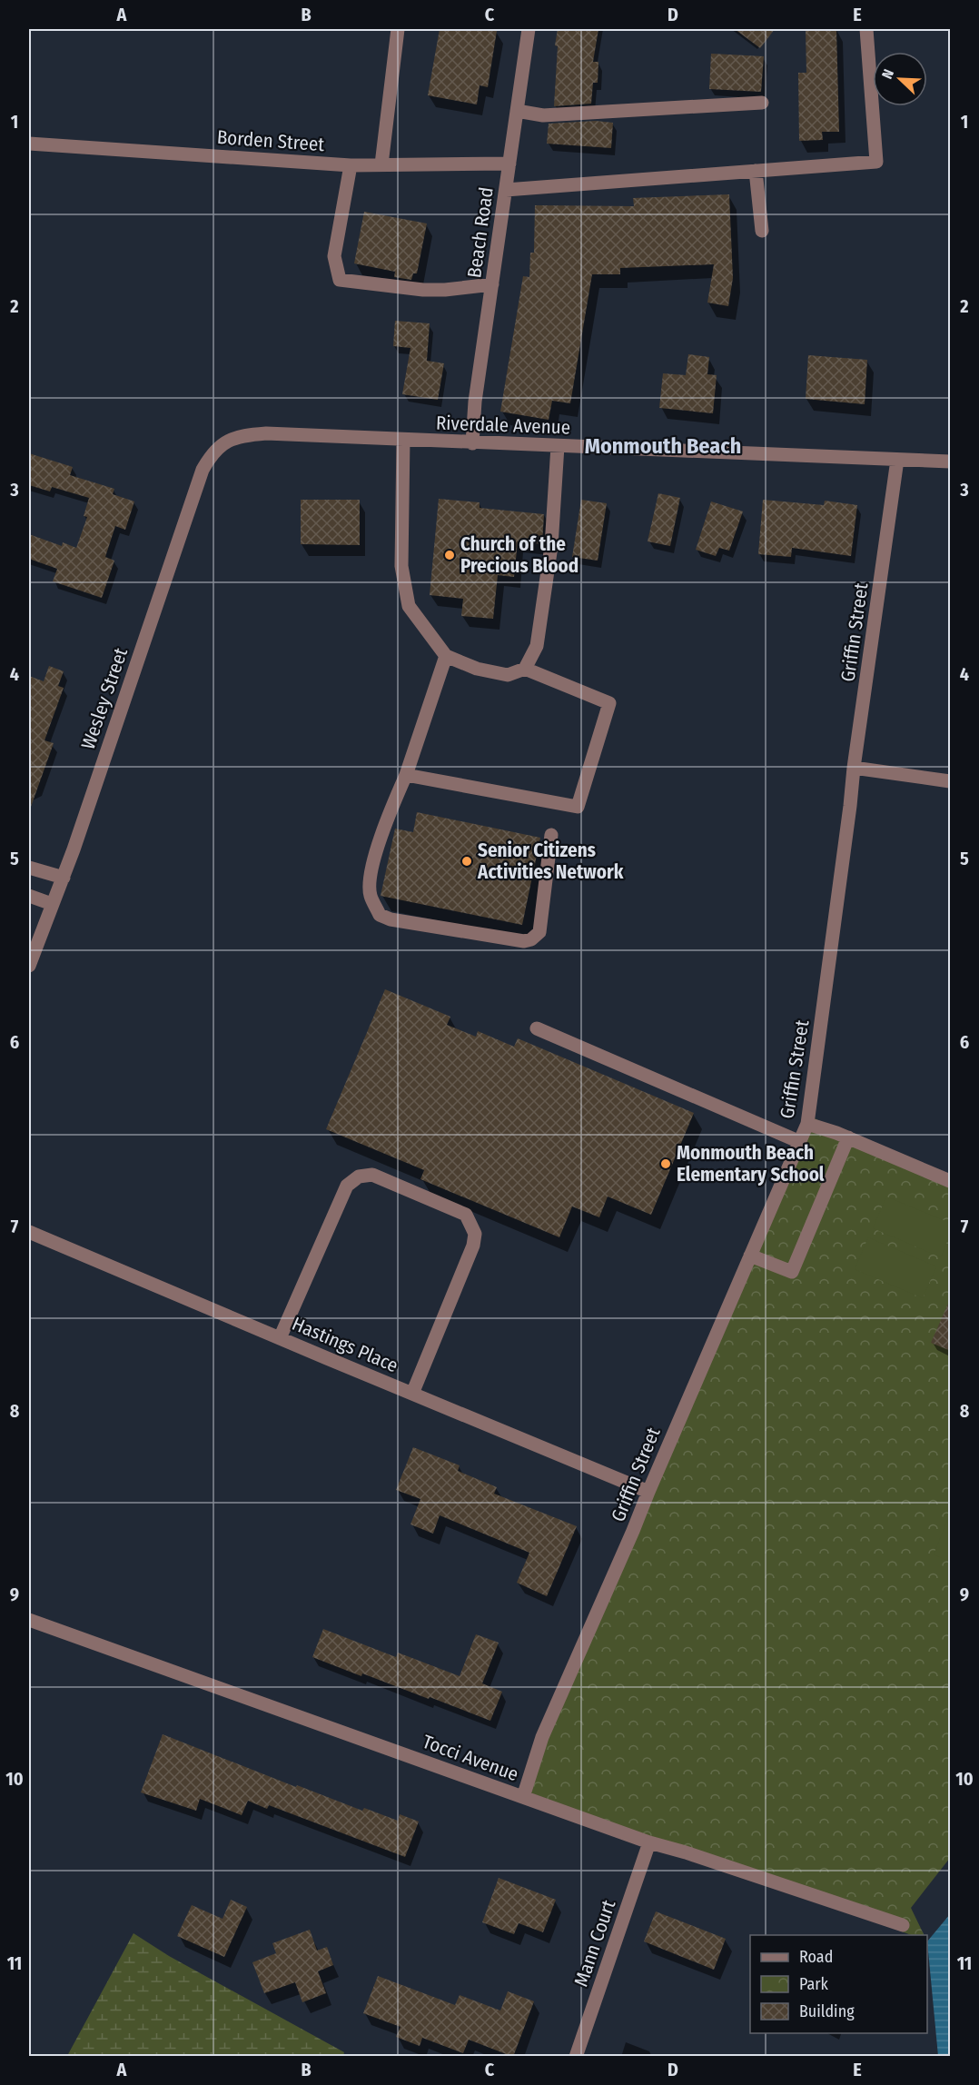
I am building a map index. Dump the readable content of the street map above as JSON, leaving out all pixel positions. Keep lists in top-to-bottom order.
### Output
{
  "streets": {
    "street": [
      "Borden Street",
      "Beach Road",
      "Riverdale Avenue",
      "Griffin Street",
      "Wesley Street",
      "Hastings Place",
      "Tocci Avenue",
      "Mann Court"
    ]
  },
  "crossings": [
    ["Borden Street", "Beach Road"],
    ["Beach Road", "Riverdale Avenue"],
    ["Riverdale Avenue", "Griffin Street"],
    ["Riverdale Avenue", "Wesley Street"],
    ["Griffin Street", "Hastings Place"],
    ["Griffin Street", "Tocci Avenue"],
    ["Tocci Avenue", "Mann Court"]
  ],
  "districts": ["Monmouth Beach"],
  "places": ["Church of the Precious Blood", "Senior Citizens Activities Network", "Monmouth Beach Elementary School"],
  "legend": ["Road", "Park", "Building"],
  "north": "top left",
  "grid": {
    "columns": [
      "A",
      "B",
      "C",
      "D",
      "E"
    ],
    "rows": [
      "1",
      "2",
      "3",
      "4",
      "5",
      "6",
      "7",
      "8",
      "9",
      "10",
      "11"
    ]
  }
}
